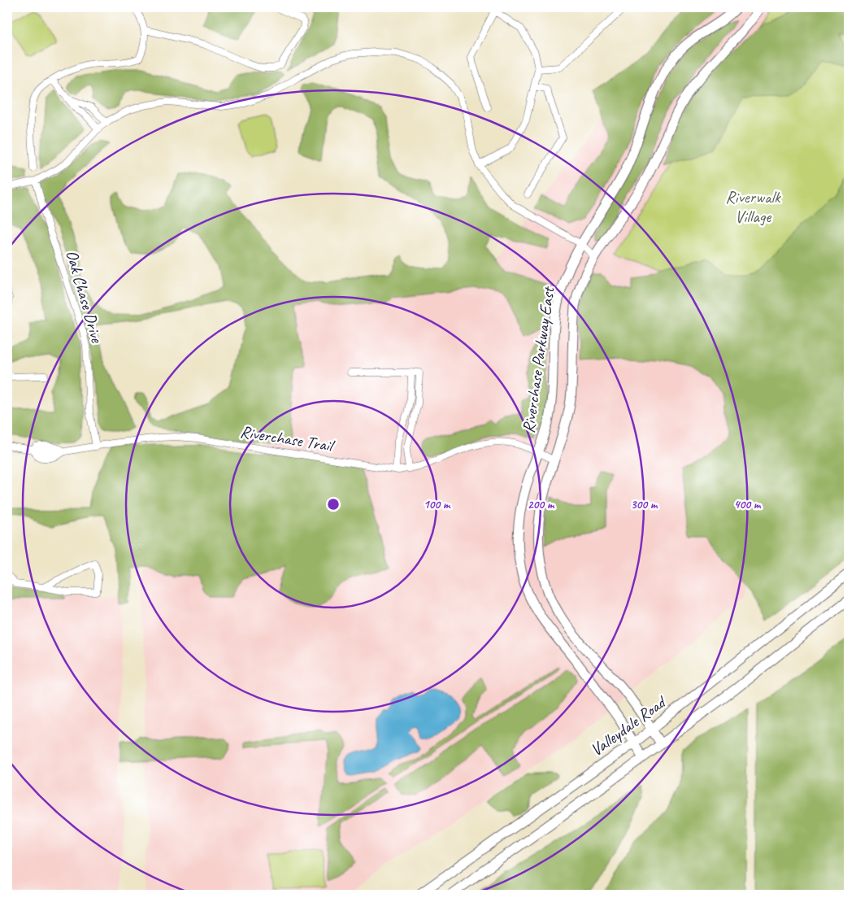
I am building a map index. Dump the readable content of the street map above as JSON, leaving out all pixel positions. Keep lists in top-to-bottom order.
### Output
{
  "streets": {
    "street": [
      "Oak Chase Drive",
      "Riverchase Parkway East",
      "Riverchase Trail",
      "Valleydale Road"
    ]
  },
  "crossings": [
    ["Oak Chase Drive", "Riverchase Trail"],
    ["Riverchase Parkway East", "Riverchase Trail"],
    ["Riverchase Parkway East", "Valleydale Road"]
  ],
  "parks": ["Riverwalk Village"],
  "rings": [
    "100 m",
    "200 m",
    "300 m",
    "400 m"
  ]
}
